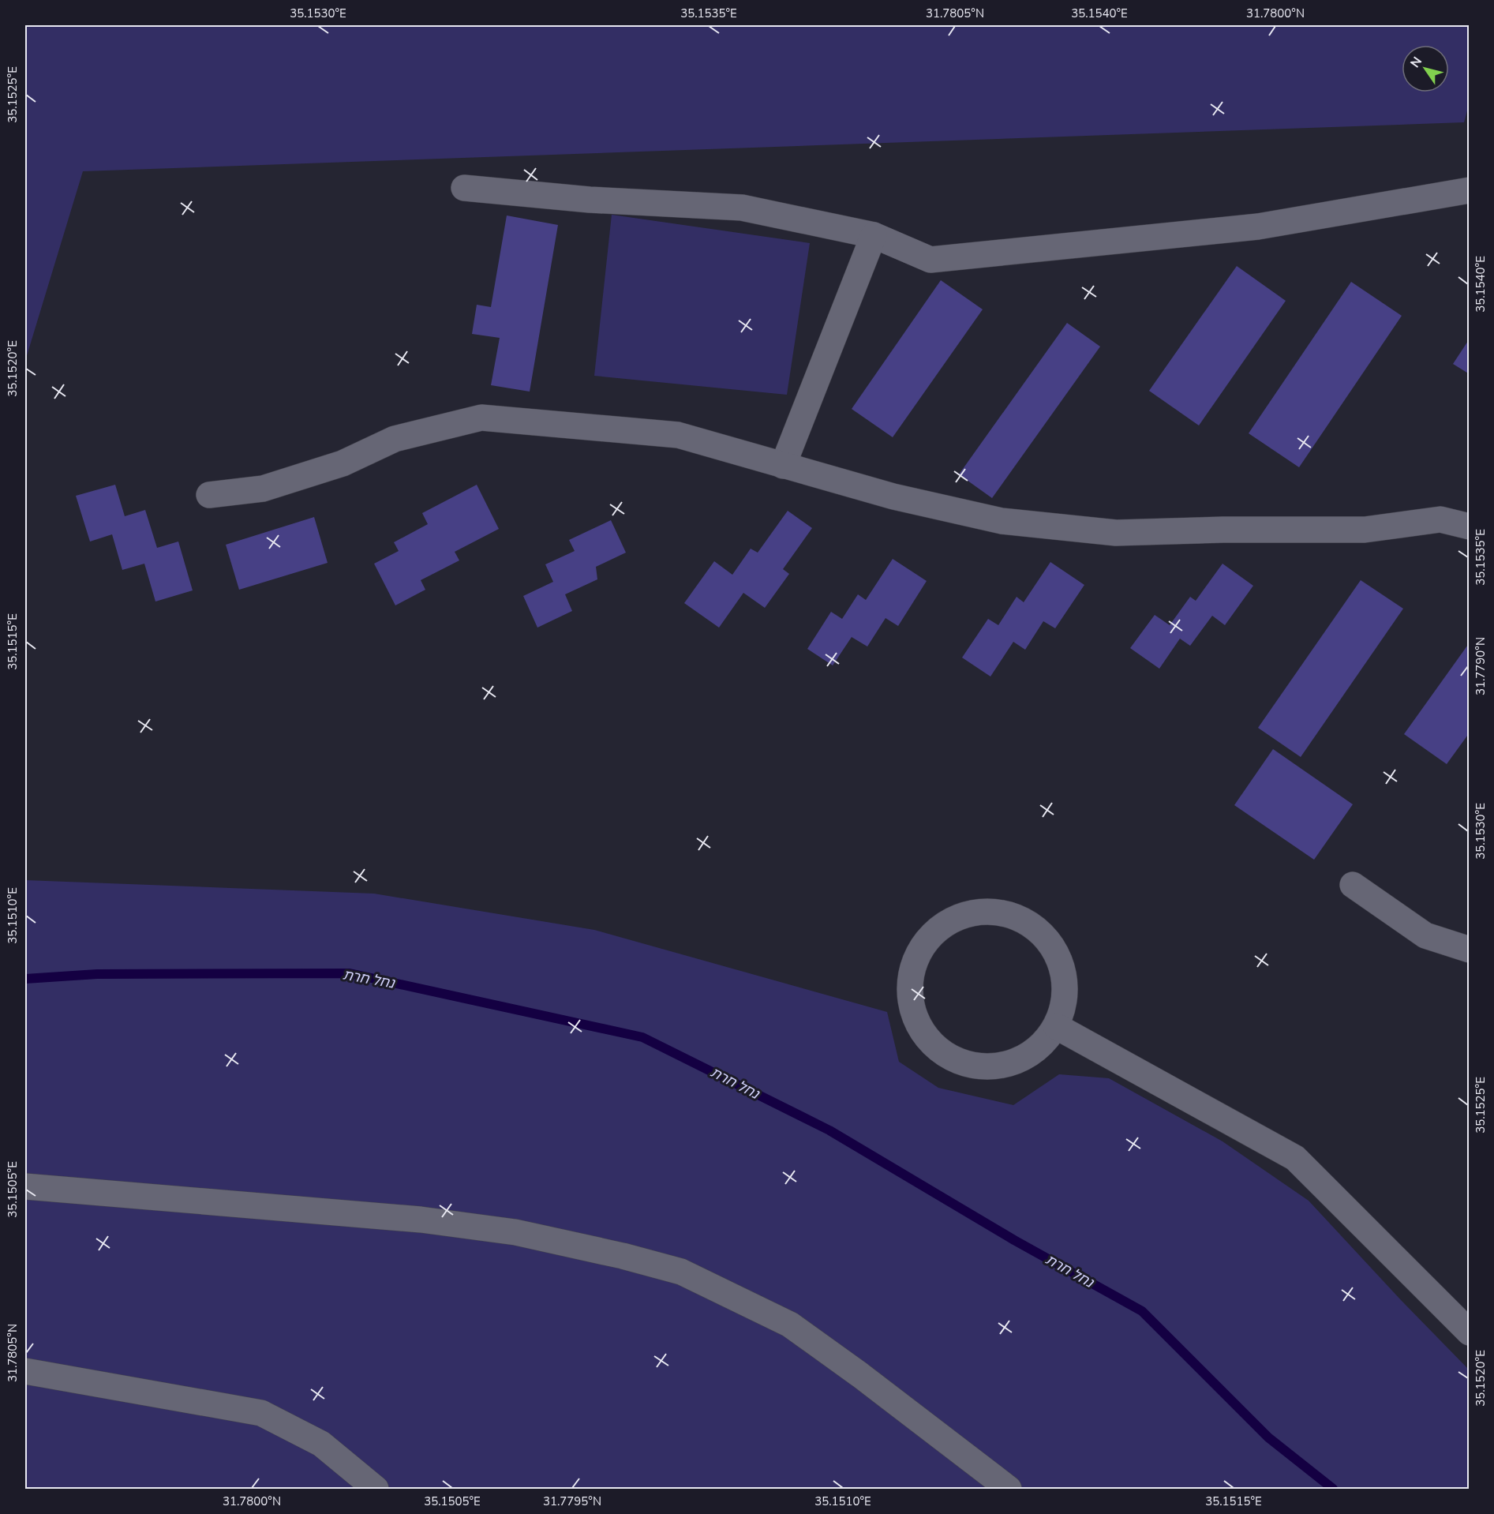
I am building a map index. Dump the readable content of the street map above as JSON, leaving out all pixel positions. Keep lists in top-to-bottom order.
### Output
{
  "water": ["נחל חרת"],
  "north": "top left",
  "coordinates": [
    "35.1530°E",
    "35.1535°E",
    "31.7805°N",
    "35.1540°E",
    "31.7800°N",
    "35.1525°E",
    "35.1520°E",
    "35.1515°E",
    "31.7790°N",
    "35.1510°E",
    "35.1505°E",
    "31.7795°N"
  ]
}
